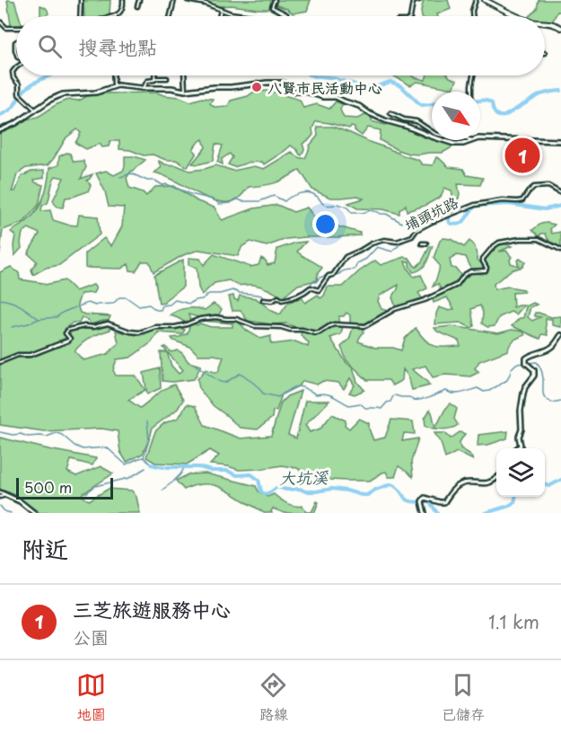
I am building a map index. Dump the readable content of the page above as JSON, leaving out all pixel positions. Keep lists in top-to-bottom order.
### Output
{
  "streets": {
    "street": ["埔頭坑路"]
  },
  "water": ["大坑溪"],
  "places": ["八賢市民活動中心"],
  "scale_bar": "500 m",
  "north": "bottom right",
  "page": {
    "search": "搜尋地點",
    "pins": "1",
    "scale": "500 m",
    "heading": "附近",
    "list": [
      {
        "mark": "1",
        "name": "三芝旅遊服務中心",
        "note": "公園",
        "value": "1.1 km"
      }
    ],
    "nav": ["地圖", "路線", "已儲存"]
  }
}
